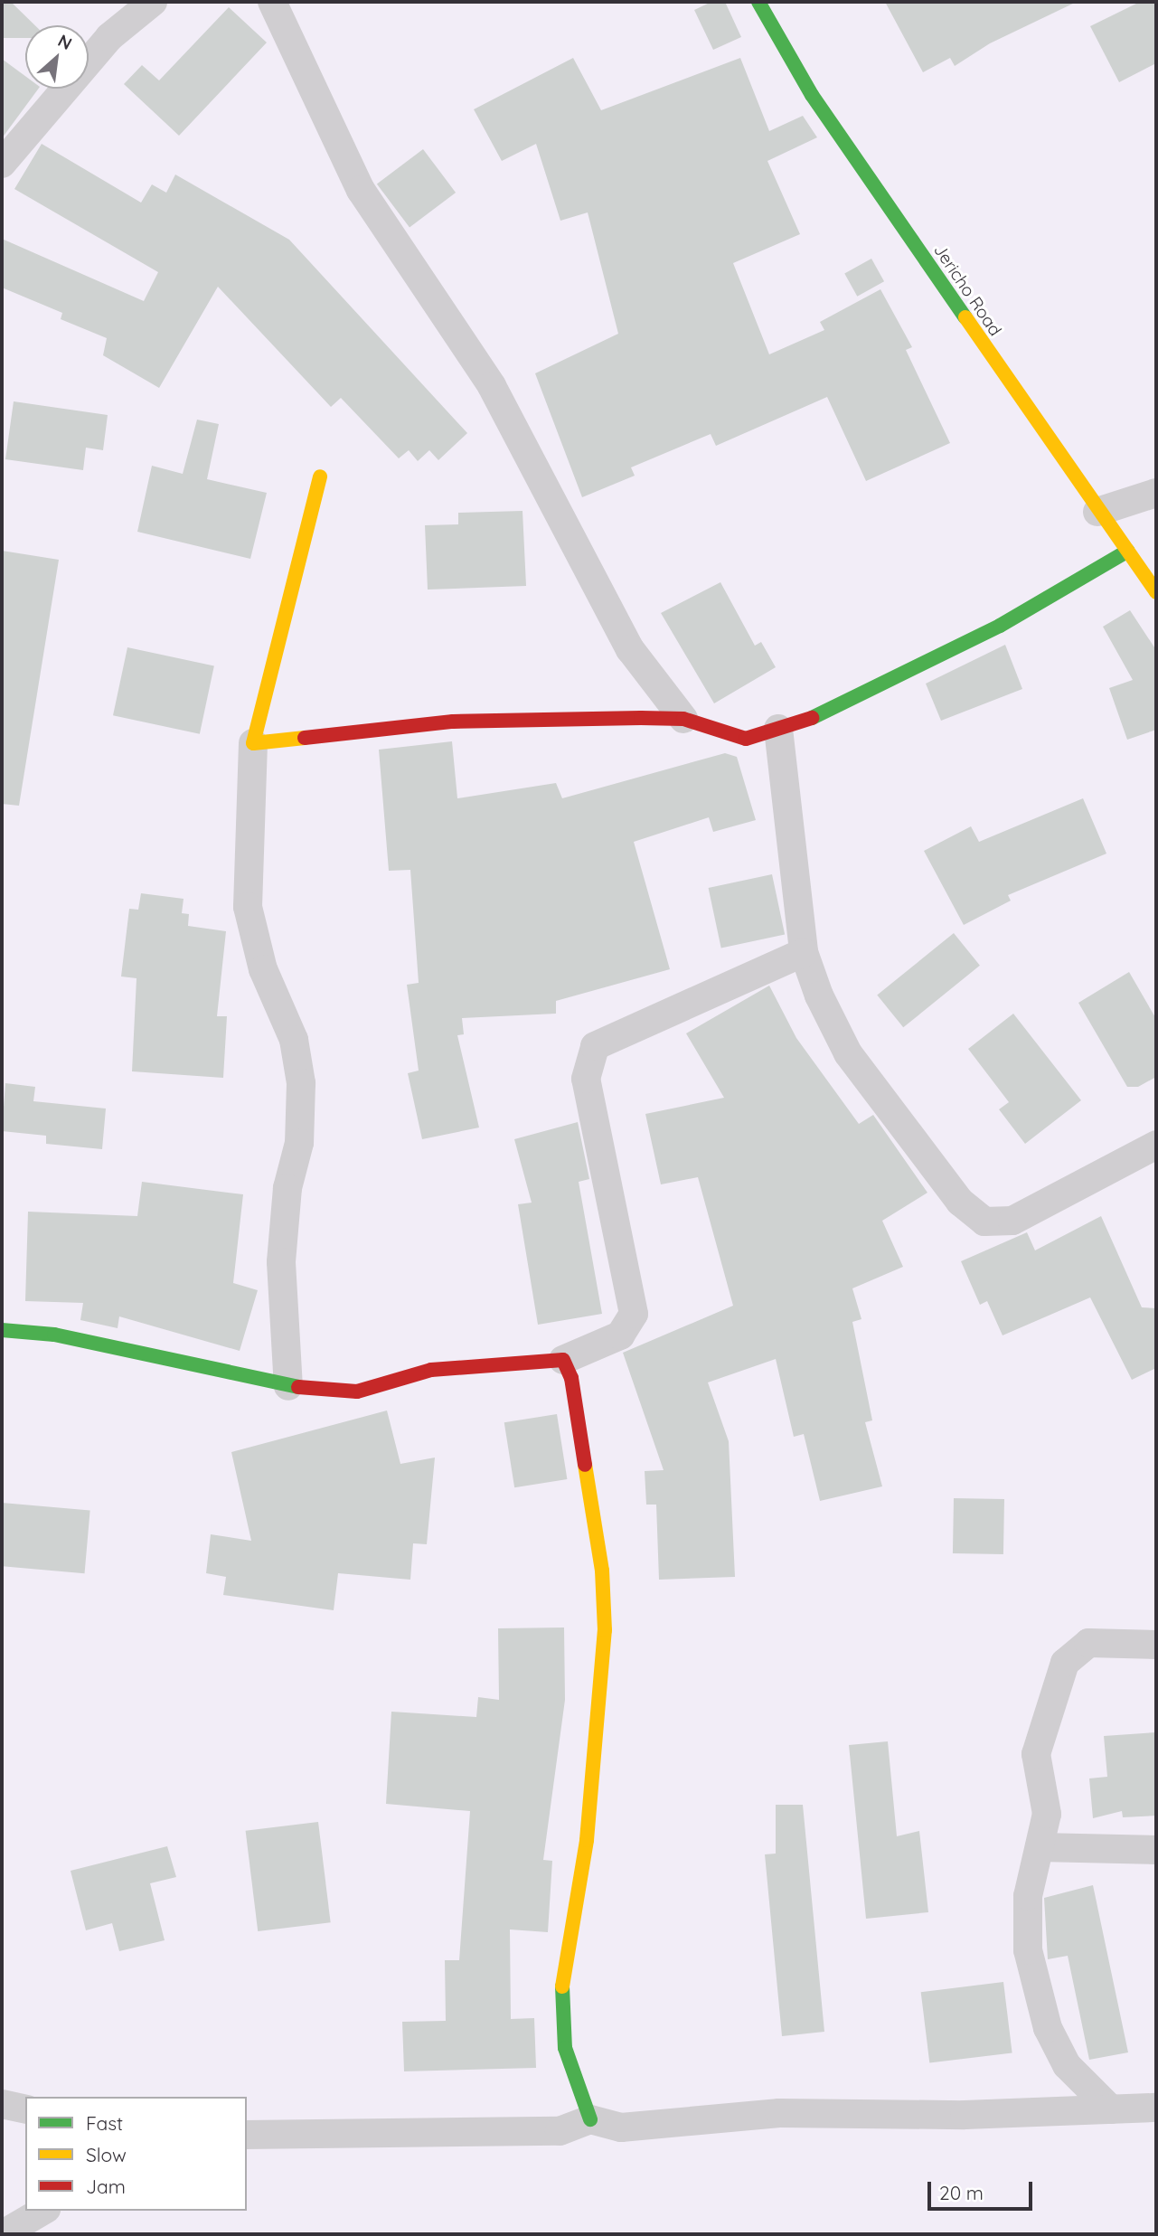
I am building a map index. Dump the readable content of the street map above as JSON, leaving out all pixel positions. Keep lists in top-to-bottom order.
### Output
{
  "streets": {
    "street": ["Jericho Road"]
  },
  "legend": ["Fast", "Slow", "Jam"],
  "scale_bar": "20 m",
  "north": "top right"
}
